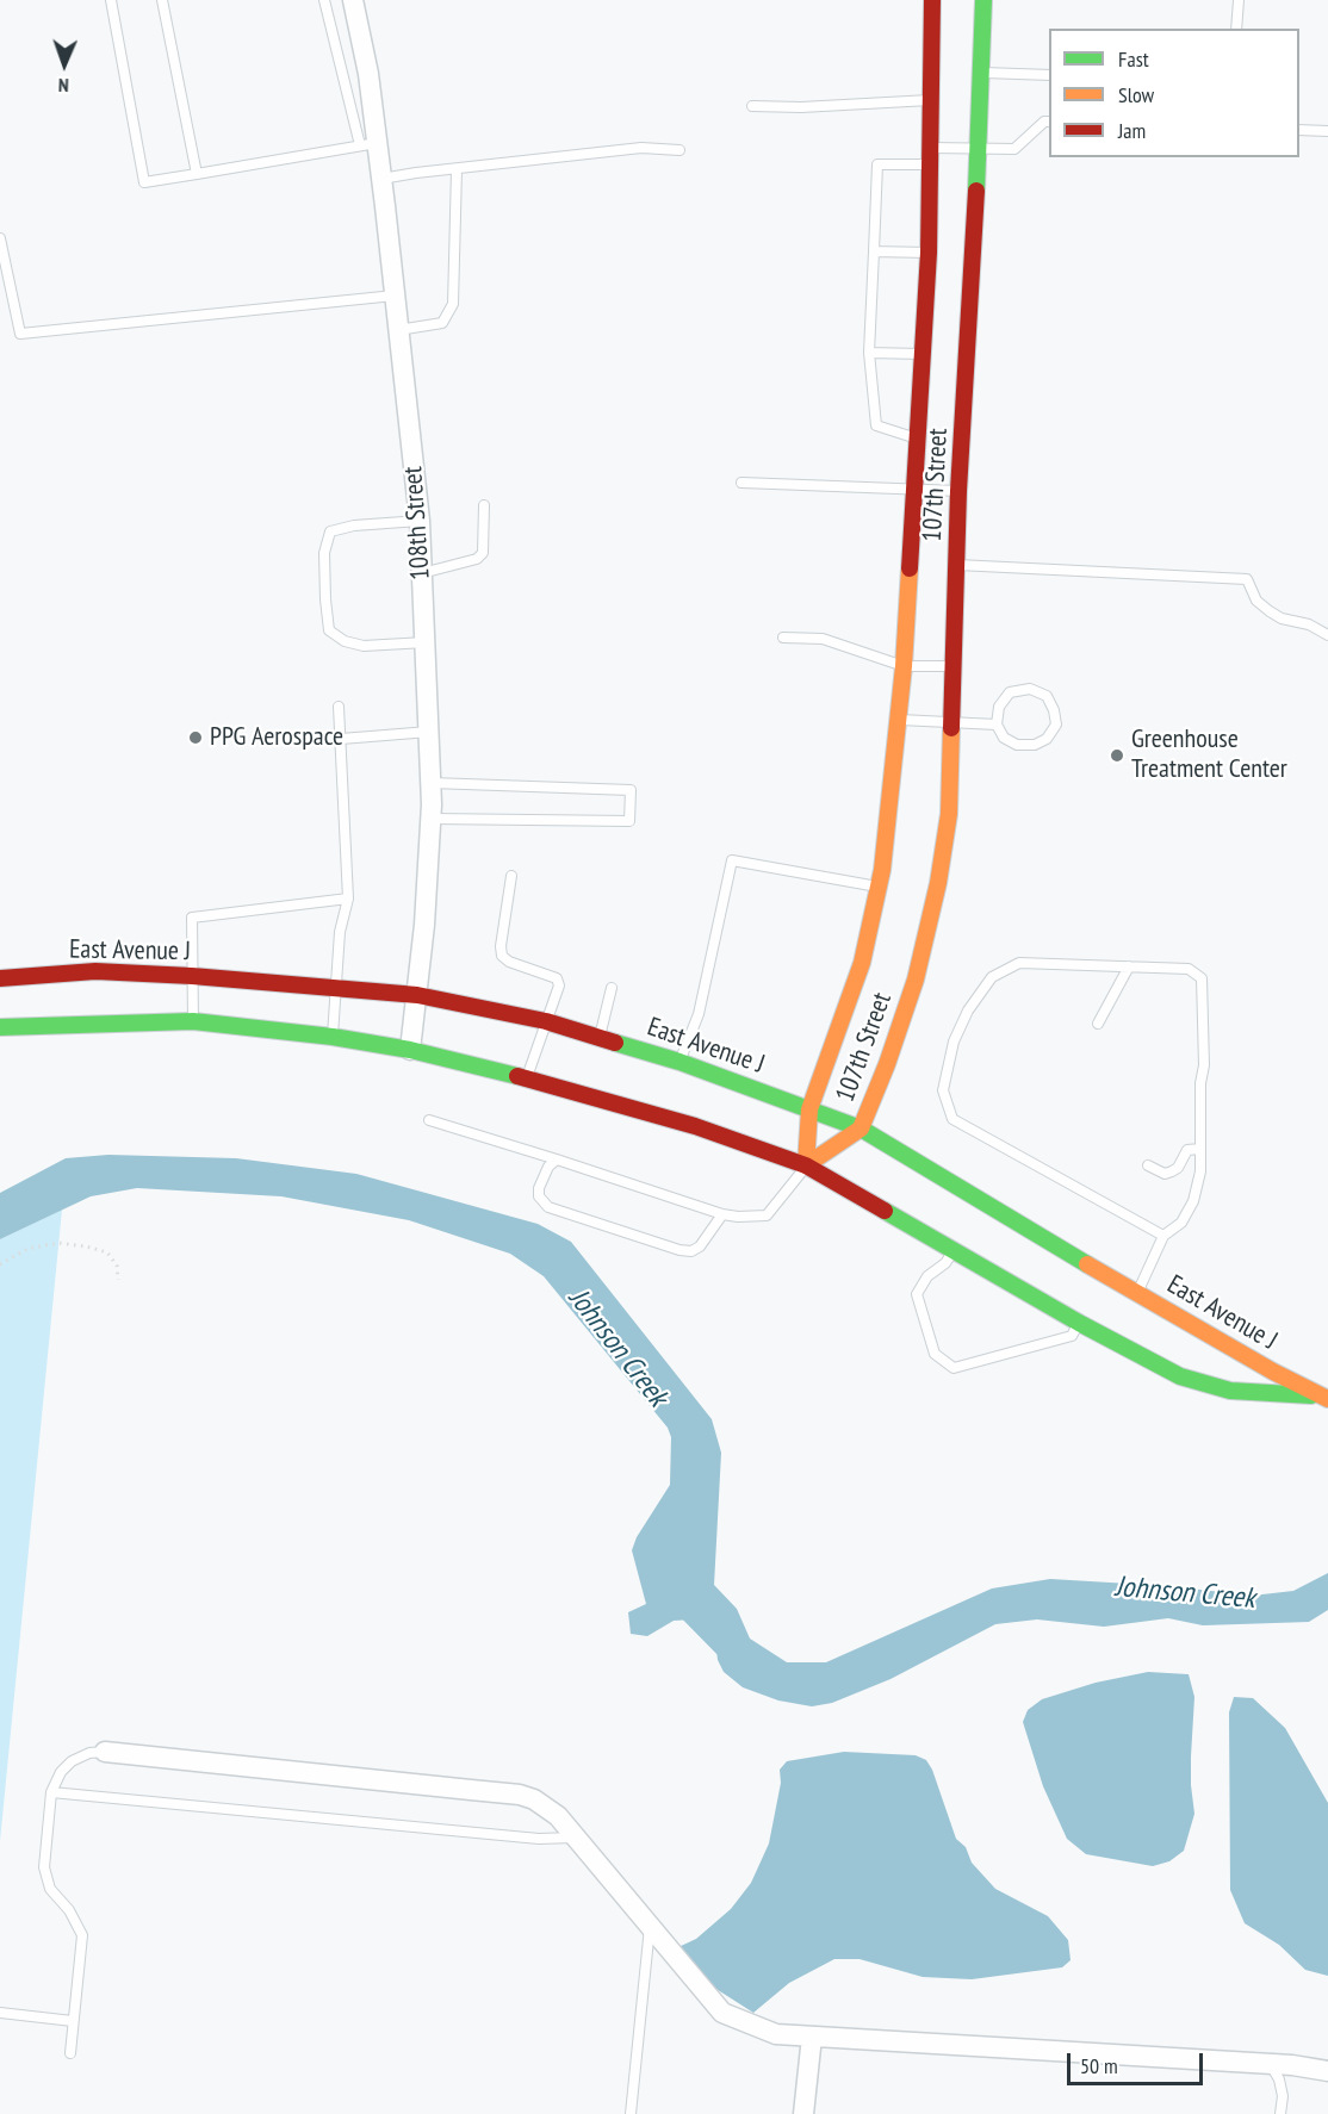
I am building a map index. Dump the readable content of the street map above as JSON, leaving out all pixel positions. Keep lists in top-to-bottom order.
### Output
{
  "streets": {
    "street": ["107th Street", "108th Street", "East Avenue J"]
  },
  "crossings": [
    ["107th Street", "East Avenue J"],
    ["108th Street", "East Avenue J"]
  ],
  "water": ["Johnson Creek"],
  "places": ["PPG Aerospace", "Greenhouse Treatment Center"],
  "legend": ["Fast", "Slow", "Jam"],
  "scale_bar": "50 m",
  "north": "bottom"
}
